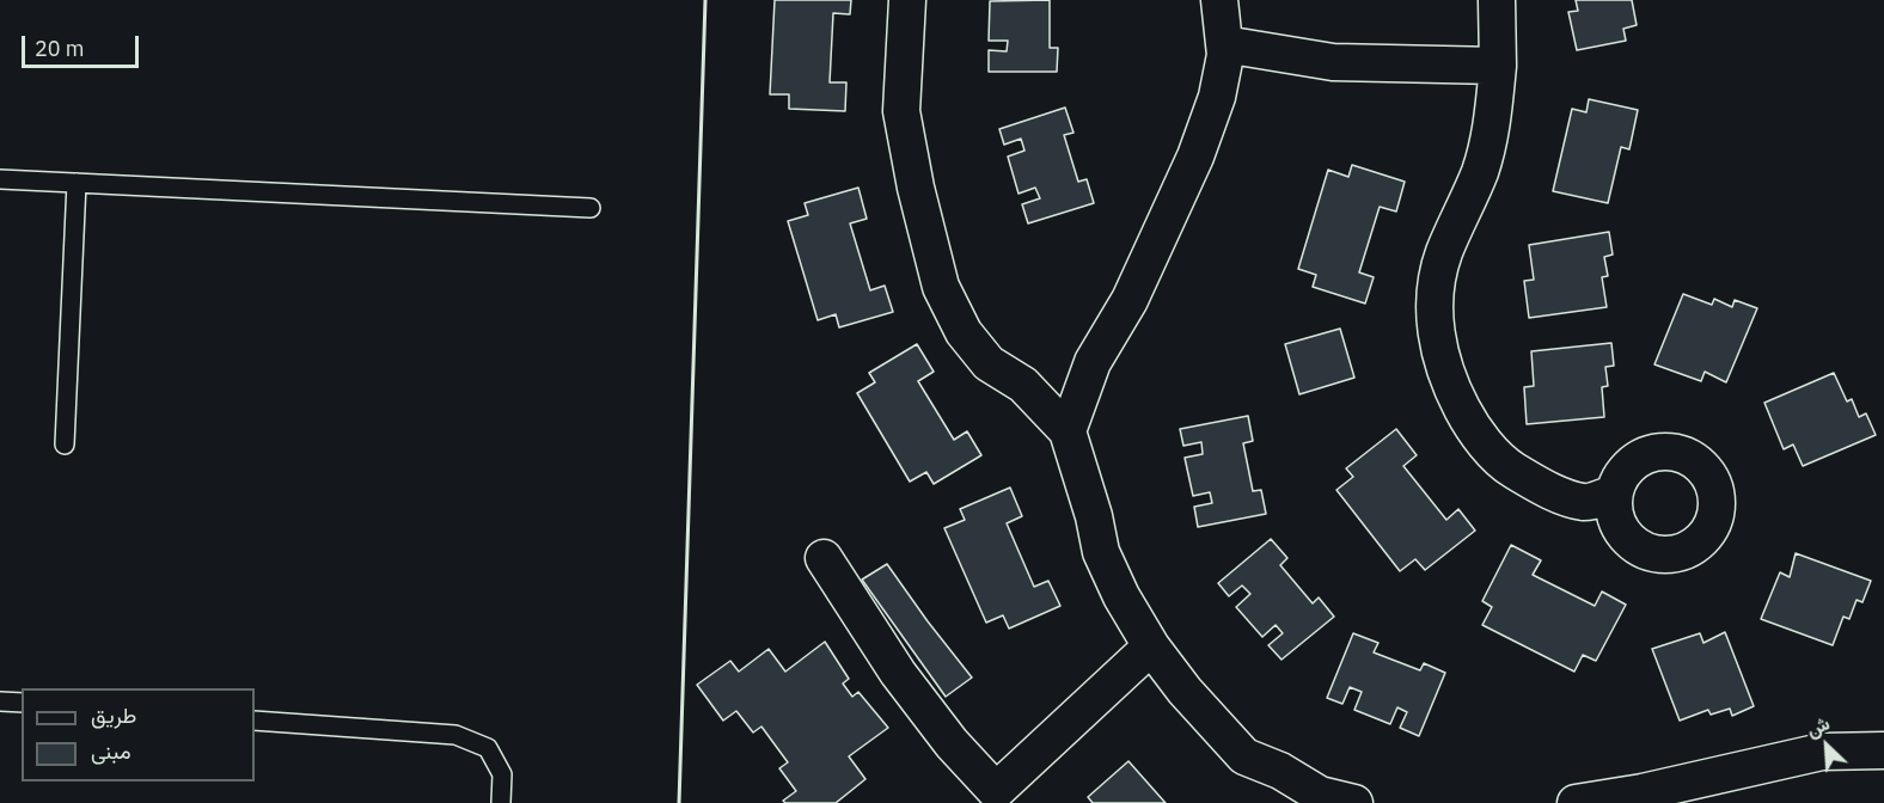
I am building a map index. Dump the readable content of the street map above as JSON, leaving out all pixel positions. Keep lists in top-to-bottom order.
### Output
{
  "legend": ["طريق", "مبنى"],
  "scale_bar": "20 m",
  "north": "top left"
}
